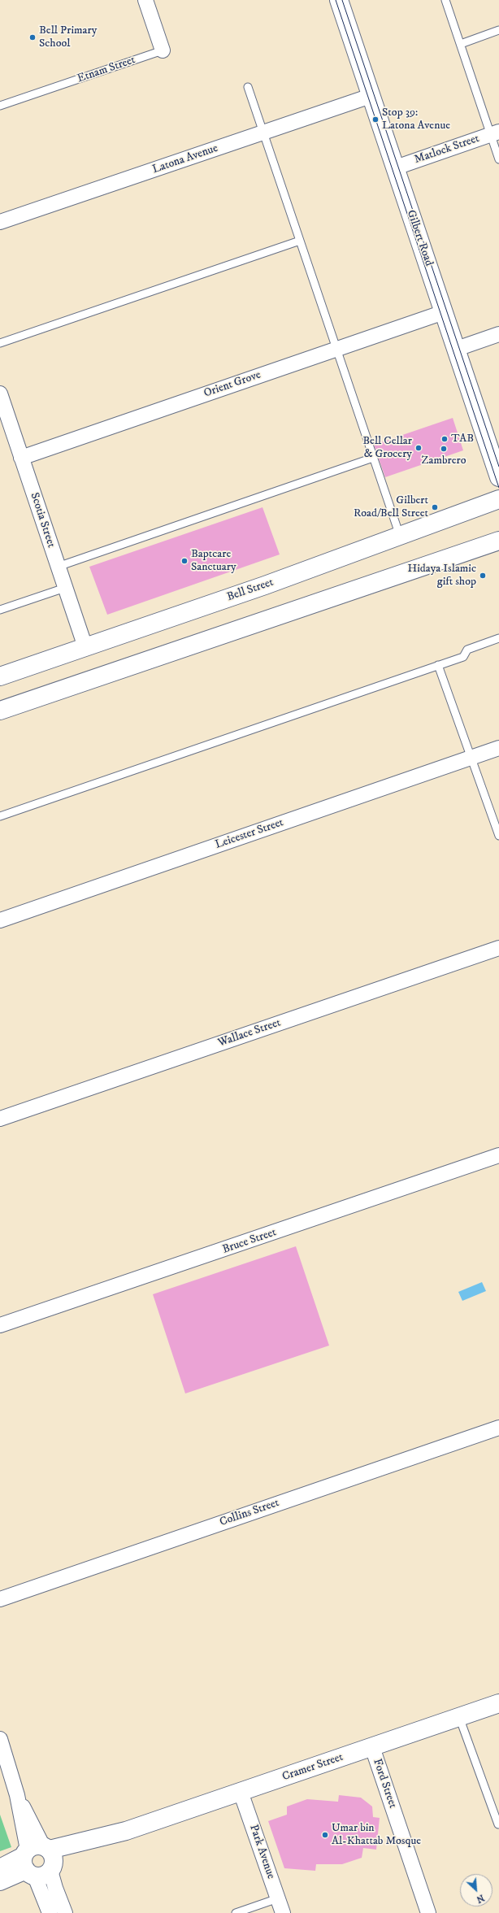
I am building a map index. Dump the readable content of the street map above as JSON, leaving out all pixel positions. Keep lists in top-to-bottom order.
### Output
{
  "streets": {
    "main road": ["Gilbert Road", "Bell Street", "Cramer Street"],
    "street": [
      "Etnam Street",
      "Matlock Street",
      "Latona Avenue",
      "Orient Grove",
      "Scotia Street",
      "Leicester Street",
      "Wallace Street",
      "Bruce Street",
      "Collins Street",
      "Ford Street",
      "Park Avenue"
    ]
  },
  "crossings": [
    ["Matlock Street", "Gilbert Road"],
    ["Latona Avenue", "Gilbert Road"],
    ["Gilbert Road", "Orient Grove"],
    ["Orient Grove", "Scotia Street"],
    ["Scotia Street", "Bell Street"],
    ["Cramer Street", "Ford Street"],
    ["Cramer Street", "Park Avenue"]
  ],
  "places": [
    "Bell Primary School",
    "Stop 39: Latona Avenue",
    "TAB",
    "Bell Cellar & Grocery",
    "Zambrero",
    "Gilbert Road/Bell Street",
    "Baptcare Sanctuary",
    "Hidaya Islamic gift shop",
    "Umar bin Al-Khattab Mosque"
  ],
  "north": "bottom right"
}
